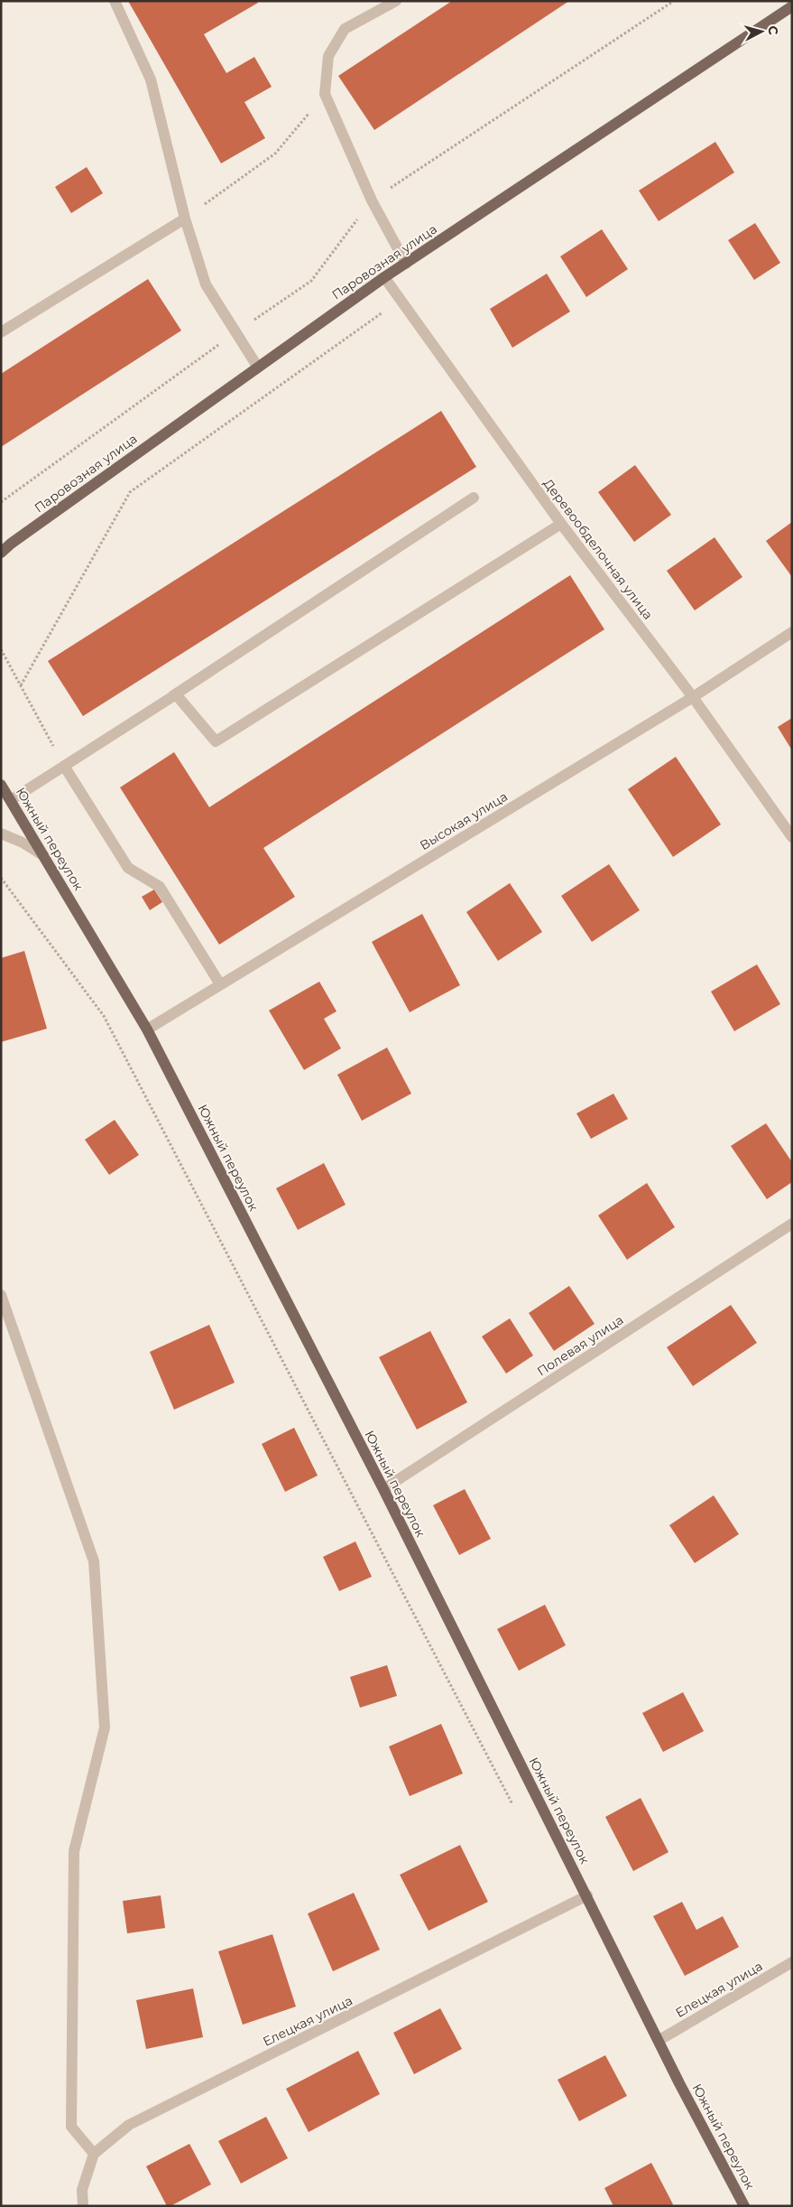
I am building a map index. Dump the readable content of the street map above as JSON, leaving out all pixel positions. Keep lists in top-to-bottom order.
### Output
{
  "streets": {
    "main road": ["Паровозная улица", "Южный переулок"],
    "street": [
      "Деревообделочная улица",
      "Высокая улица",
      "Полевая улица",
      "Елецкая улица"
    ]
  },
  "crossings": [
    ["Паровозная улица", "Деревообделочная улица"],
    ["Деревообделочная улица", "Высокая улица"],
    ["Высокая улица", "Южный переулок"],
    ["Южный переулок", "Полевая улица"],
    ["Южный переулок", "Елецкая улица"]
  ],
  "north": "right"
}
